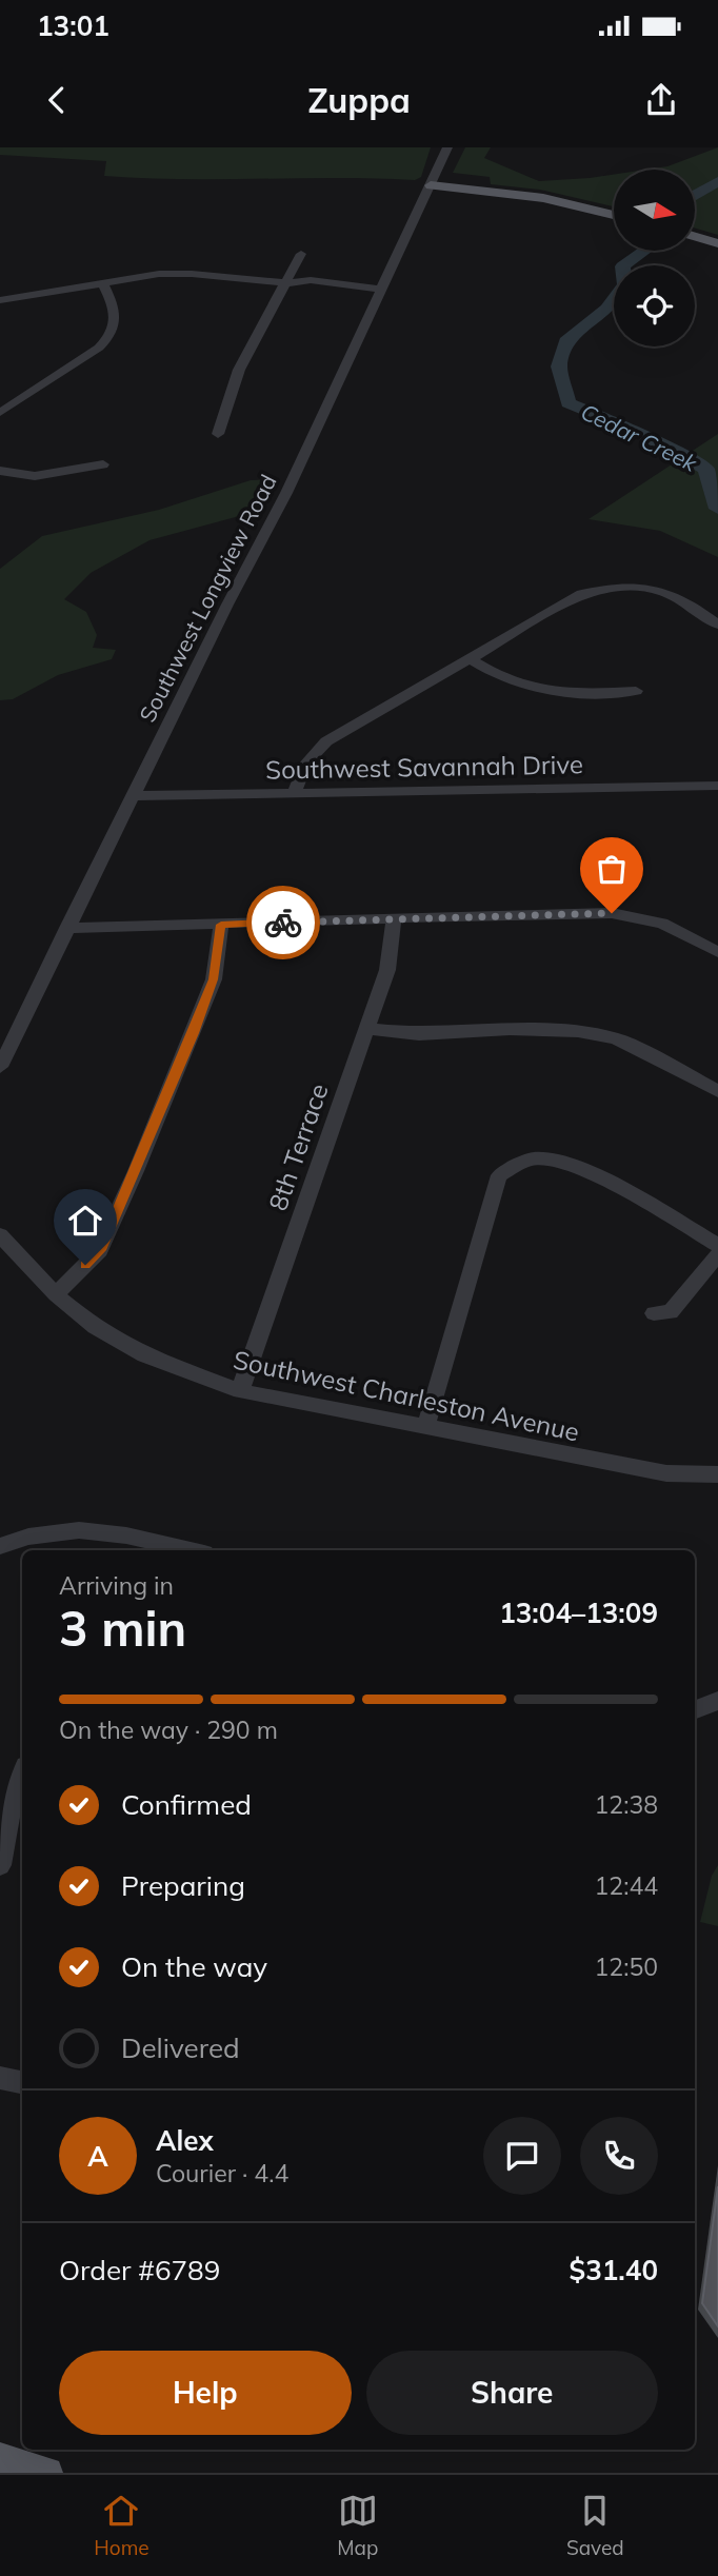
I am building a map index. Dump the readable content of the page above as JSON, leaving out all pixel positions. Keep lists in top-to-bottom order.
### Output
{
  "streets": {
    "street": [
      "Southwest Longview Road",
      "Southwest Savannah Drive",
      "8th Terrace",
      "Southwest Charleston Avenue"
    ]
  },
  "crossings": [
    ["Southwest Longview Road", "Southwest Savannah Drive"],
    ["8th Terrace", "Southwest Charleston Avenue"]
  ],
  "water": ["Cedar Creek"],
  "north": "right",
  "page": {
    "status": "13:01",
    "header": "Zuppa",
    "heading": ["3 min", "Arriving in", "13:04–13:09"],
    "panel": [
      "Alex",
      "Courier · 4.4",
      "Order #6789",
      "$31.40"
    ],
    "bar": "On the way · 290 m",
    "list": [
      ["Confirmed", "12:38"],
      ["Preparing", "12:44"],
      ["On the way", "12:50"],
      "Delivered"
    ],
    "round": "A",
    "buttons": ["Help", "Share"],
    "tabs": ["Home", "Map", "Saved"]
  }
}
